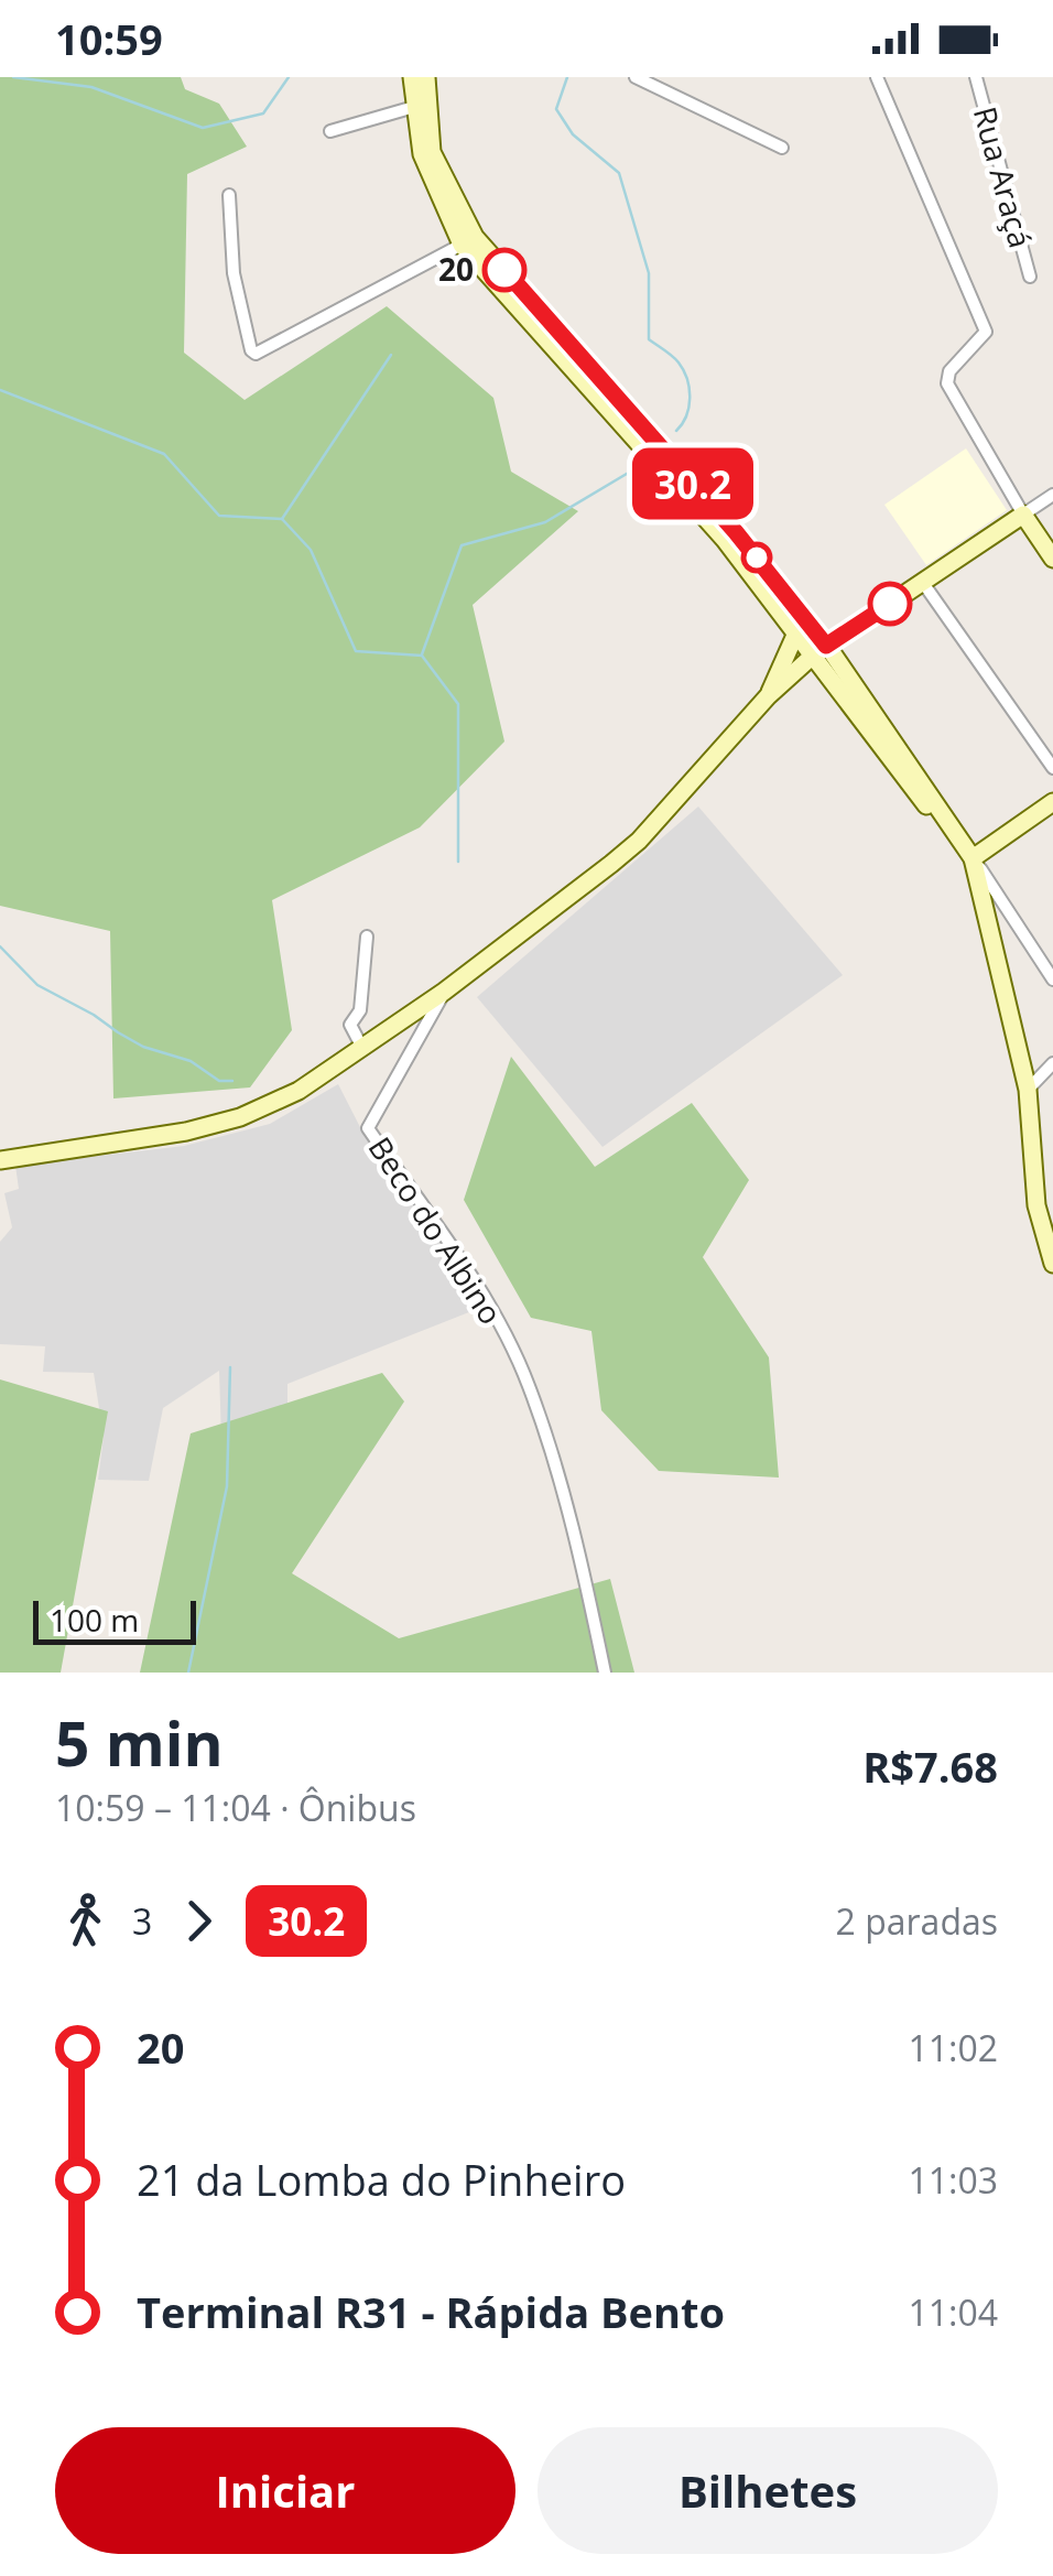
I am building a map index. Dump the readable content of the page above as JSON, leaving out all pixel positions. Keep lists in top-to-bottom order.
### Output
{
  "streets": {
    "street": ["Rua Araçá", "Beco do Albino"]
  },
  "places": ["20"],
  "lines": ["bus line 30.2"],
  "scale_bar": "100 m",
  "page": {
    "status": "10:59",
    "on_map": "30.2",
    "scale": "100 m",
    "heading": ["5 min", "10:59 – 11:04 · Ônibus", "R$7.68"],
    "legs": ["3", "30.2", "2 paradas"],
    "list": [
      {
        "name": "20",
        "value": "11:02"
      },
      {
        "name": "21 da Lomba do Pinheiro",
        "value": "11:03"
      },
      {
        "name": "Terminal R31 - Rápida Bento",
        "value": "11:04"
      }
    ],
    "buttons": ["Iniciar", "Bilhetes"]
  }
}
